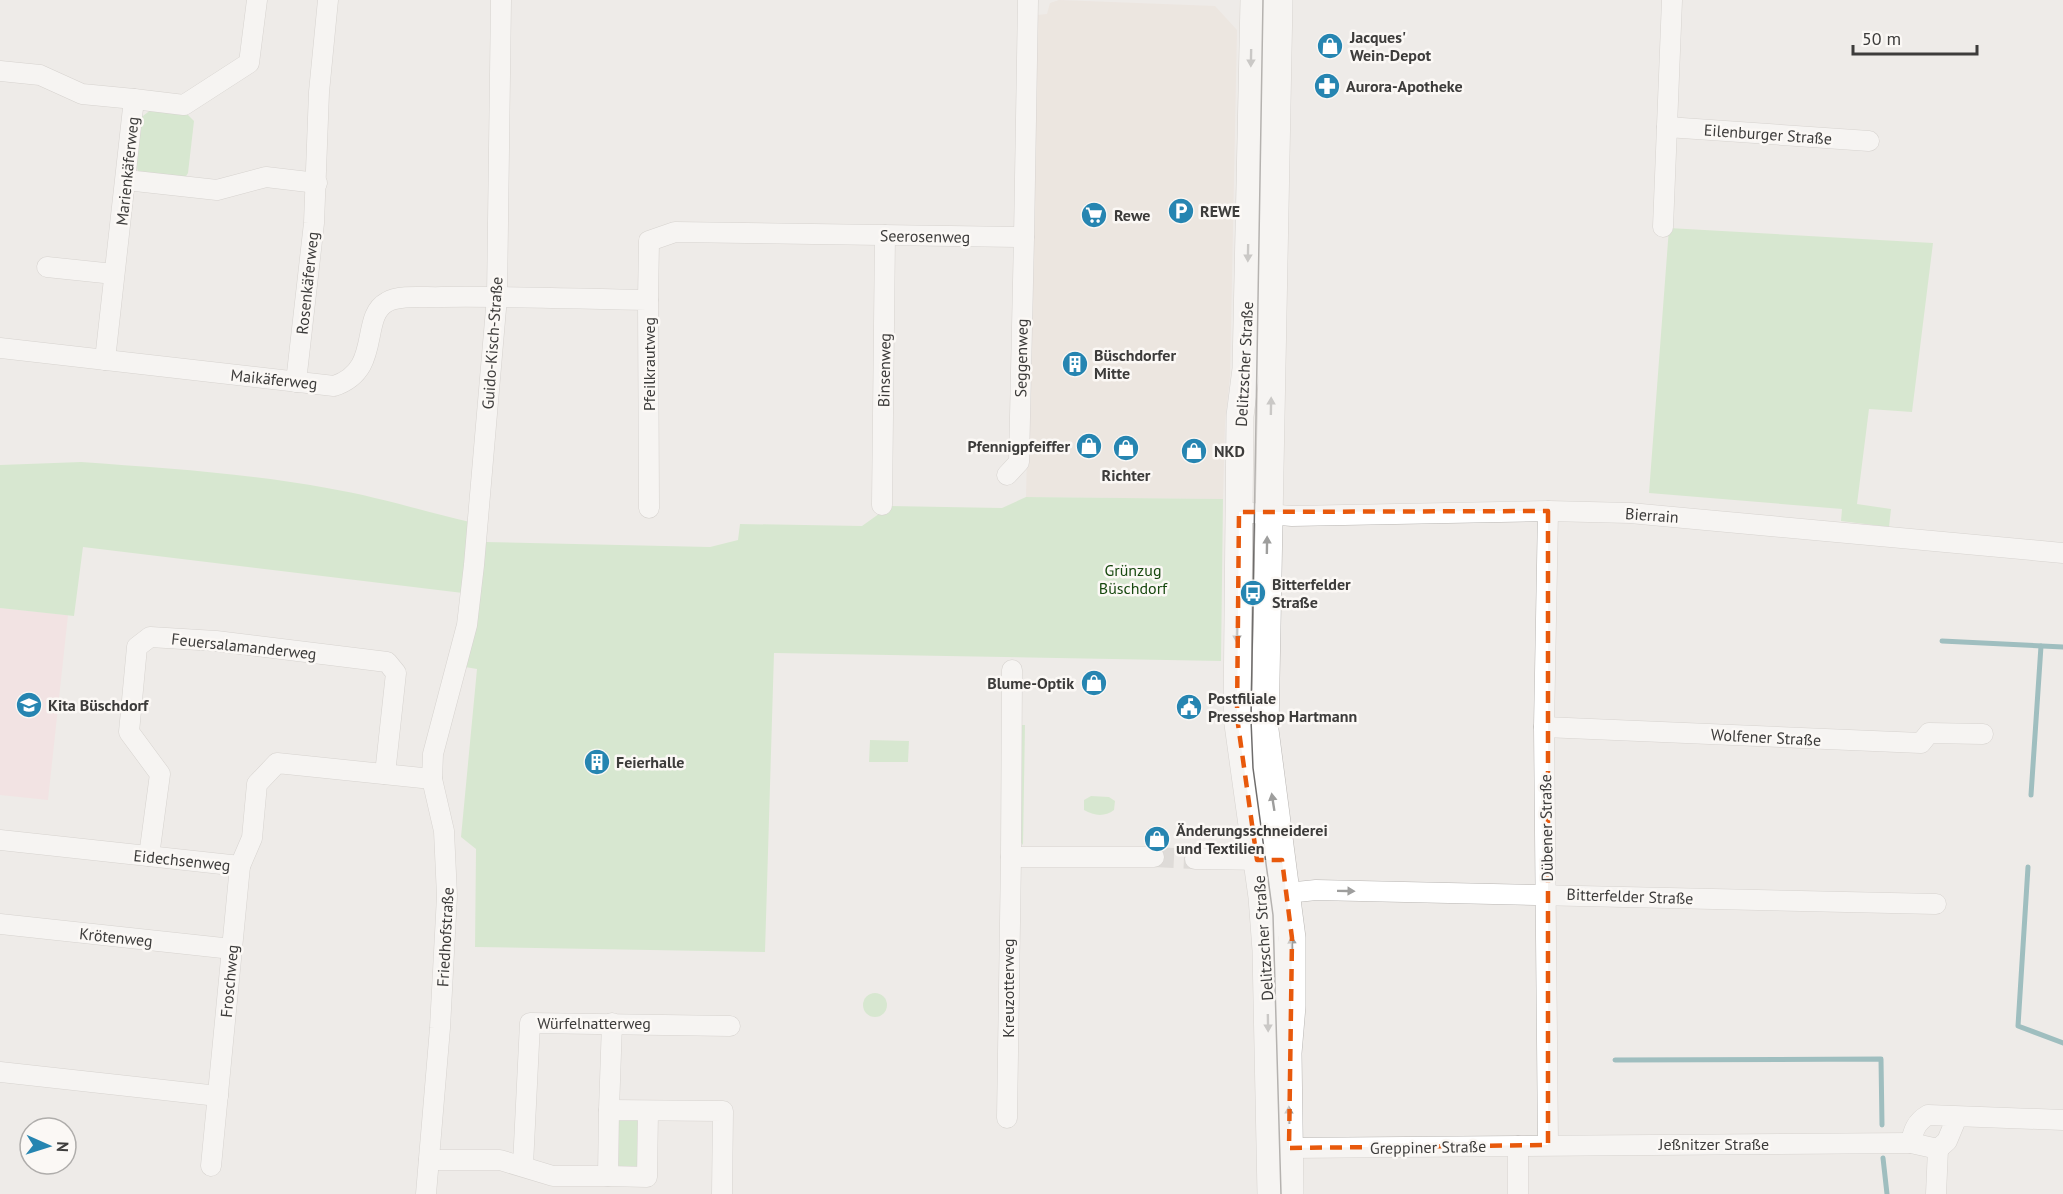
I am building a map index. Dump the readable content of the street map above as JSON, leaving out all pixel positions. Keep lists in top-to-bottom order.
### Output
{
  "streets": {
    "main road": ["Delitzscher Straße"],
    "street": [
      "Eilenburger Straße",
      "Marienkäferweg",
      "Seerosenweg",
      "Rosenkäferweg",
      "Guido-Kisch-Straße",
      "Seggenweg",
      "Pfeilkrautweg",
      "Binsenweg",
      "Maikäferweg",
      "Bierrain",
      "Feuersalamanderweg",
      "Wolfener Straße",
      "Dübener Straße",
      "Eidechsenweg",
      "Bitterfelder Straße",
      "Krötenweg",
      "Friedhofstraße",
      "Froschweg",
      "Kreuzotterweg",
      "Würfelnatterweg",
      "Jeßnitzer Straße",
      "Greppiner Straße"
    ]
  },
  "crossings": [
    ["Marienkäferweg", "Maikäferweg"],
    ["Seerosenweg", "Seggenweg"],
    ["Seerosenweg", "Pfeilkrautweg"],
    ["Seerosenweg", "Binsenweg"],
    ["Rosenkäferweg", "Maikäferweg"],
    ["Guido-Kisch-Straße", "Pfeilkrautweg"],
    ["Guido-Kisch-Straße", "Maikäferweg"],
    ["Guido-Kisch-Straße", "Friedhofstraße"],
    ["Pfeilkrautweg", "Maikäferweg"],
    ["Delitzscher Straße", "Bierrain"],
    ["Delitzscher Straße", "Bitterfelder Straße"],
    ["Delitzscher Straße", "Greppiner Straße"],
    ["Bierrain", "Dübener Straße"],
    ["Feuersalamanderweg", "Eidechsenweg"],
    ["Wolfener Straße", "Dübener Straße"],
    ["Dübener Straße", "Bitterfelder Straße"],
    ["Dübener Straße", "Jeßnitzer Straße"],
    ["Eidechsenweg", "Friedhofstraße"],
    ["Eidechsenweg", "Froschweg"],
    ["Krötenweg", "Froschweg"],
    ["Jeßnitzer Straße", "Greppiner Straße"]
  ],
  "one_way": ["Bitterfelder Straße"],
  "parks": ["Grünzug Büschdorf"],
  "places": {
    "shop": [
      "Jacques' Wein-Depot",
      "Pfennigpfeiffer",
      "Richter",
      "NKD",
      "Blume-Optik",
      "Änderungsschneiderei und Textilien"
    ],
    "pharmacy": ["Aurora-Apotheke"],
    "parking": ["REWE"],
    "supermarket": ["Rewe"],
    "building": ["Büschdorfer Mitte", "Feierhalle"],
    "bus stop": ["Bitterfelder Straße"],
    "school or university": ["Kita Büschdorf"],
    "public building": ["Postfiliale Presseshop Hartmann"]
  },
  "scale_bar": "50 m",
  "north": "right"
}
